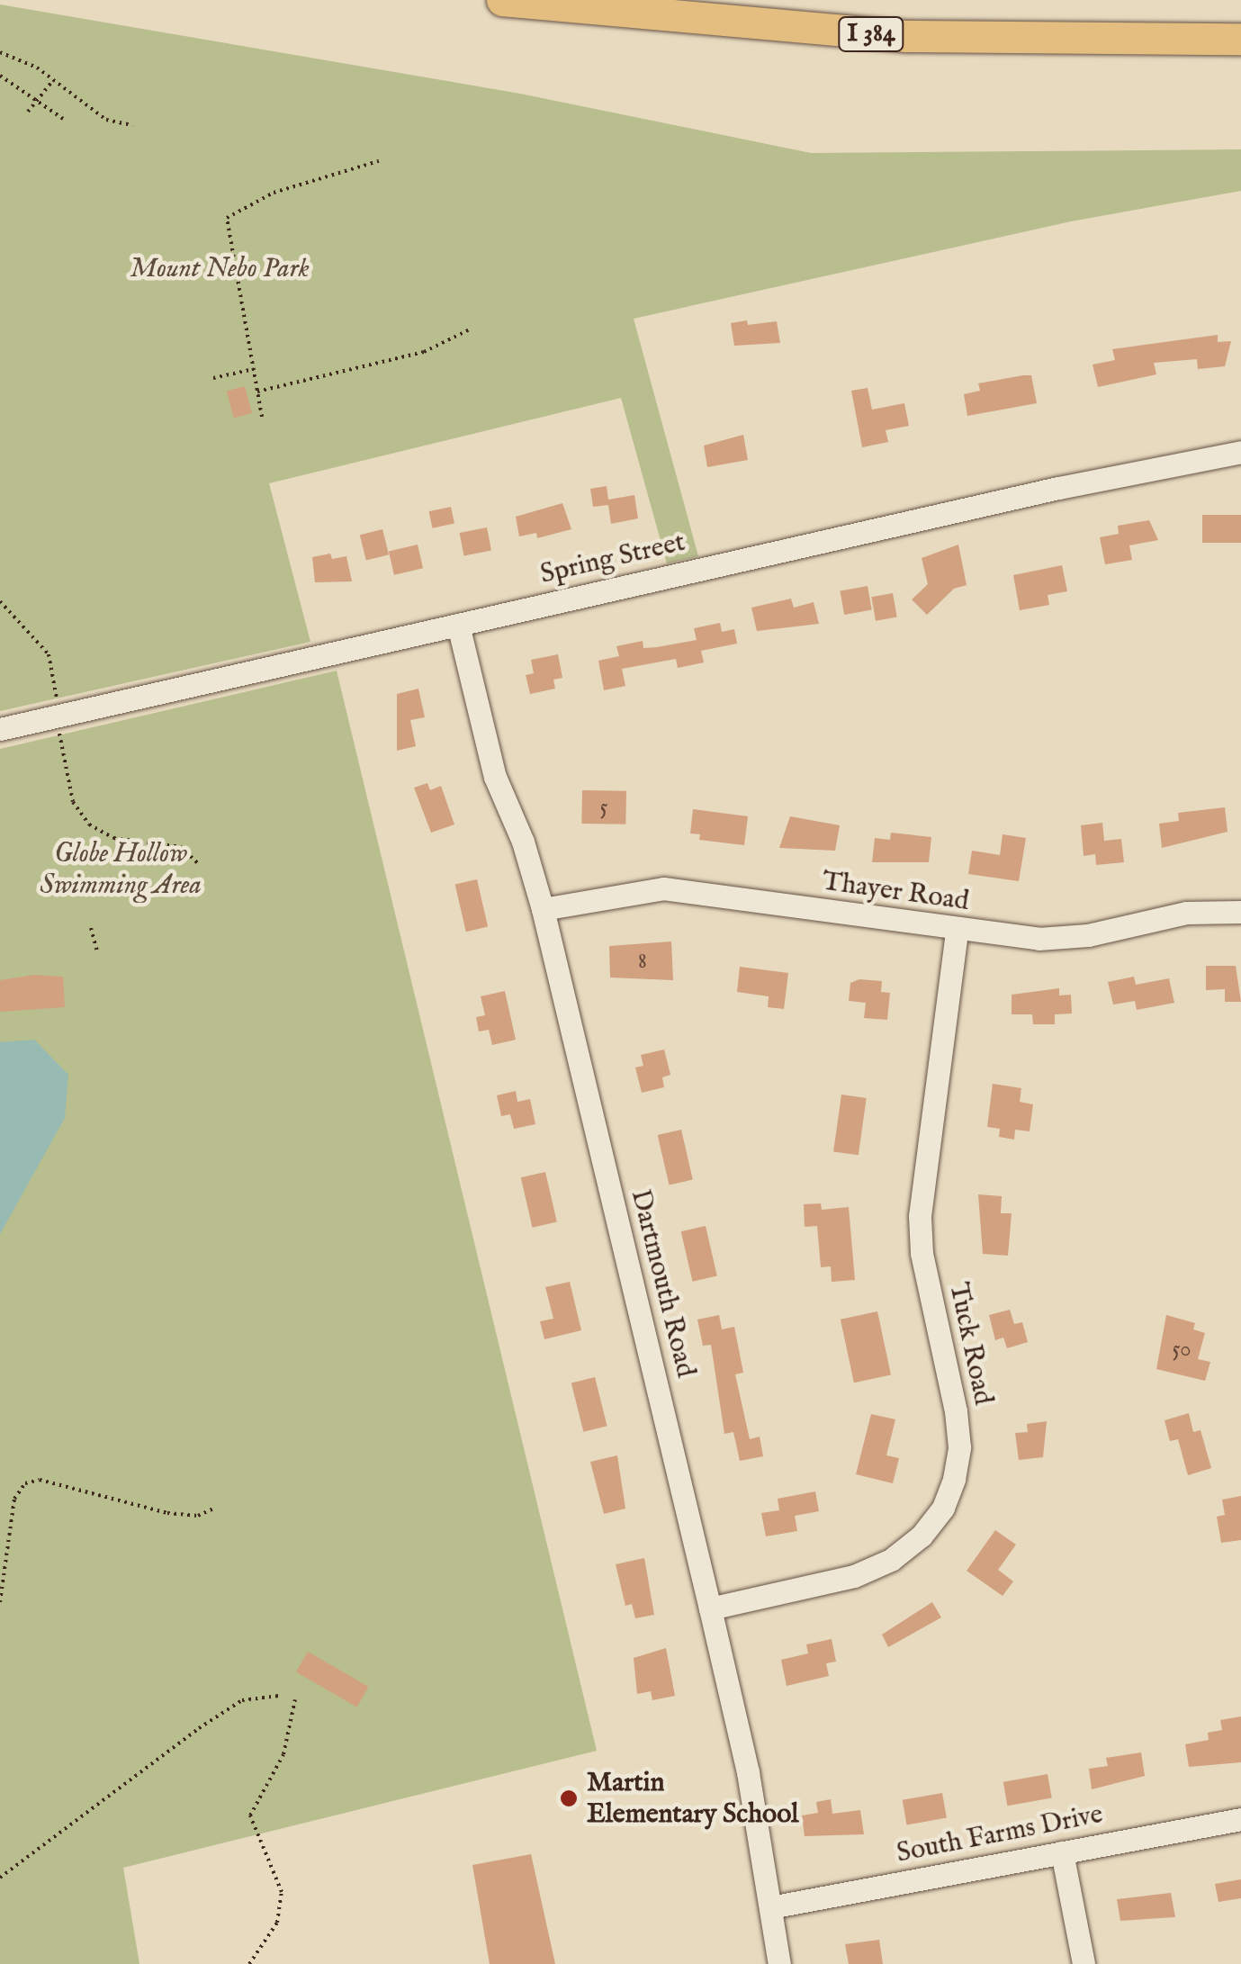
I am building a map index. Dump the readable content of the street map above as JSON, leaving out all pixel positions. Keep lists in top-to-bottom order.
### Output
{
  "streets": {
    "highway": ["I 384"],
    "street": [
      "Spring Street",
      "Thayer Road",
      "Dartmouth Road",
      "Tuck Road",
      "South Farms Drive"
    ]
  },
  "crossings": [
    ["Spring Street", "Dartmouth Road"],
    ["Thayer Road", "Dartmouth Road"],
    ["Thayer Road", "Tuck Road"],
    ["Dartmouth Road", "Tuck Road"],
    ["Dartmouth Road", "South Farms Drive"]
  ],
  "parks": ["Mount Nebo Park", "Globe Hollow Swimming Area"],
  "places": ["Martin Elementary School"],
  "house_numbers": ["5", "8", "50"]
}
